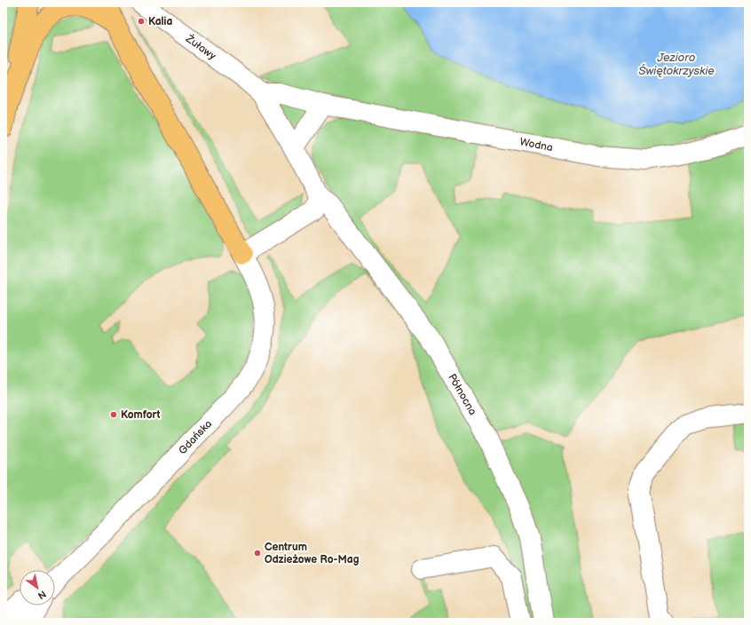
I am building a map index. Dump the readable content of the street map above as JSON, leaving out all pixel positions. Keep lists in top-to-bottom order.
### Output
{
  "streets": {
    "street": [
      "Żuławy",
      "Wodna",
      "Północna",
      "Gdańska"
    ]
  },
  "crossings": [
    ["Żuławy", "Wodna"],
    ["Żuławy", "Północna"]
  ],
  "water": ["Jezioro Świętokrzyskie"],
  "places": ["Kalia", "Komfort", "Centrum Odzieżowe Ro-Mag"],
  "north": "bottom right"
}
